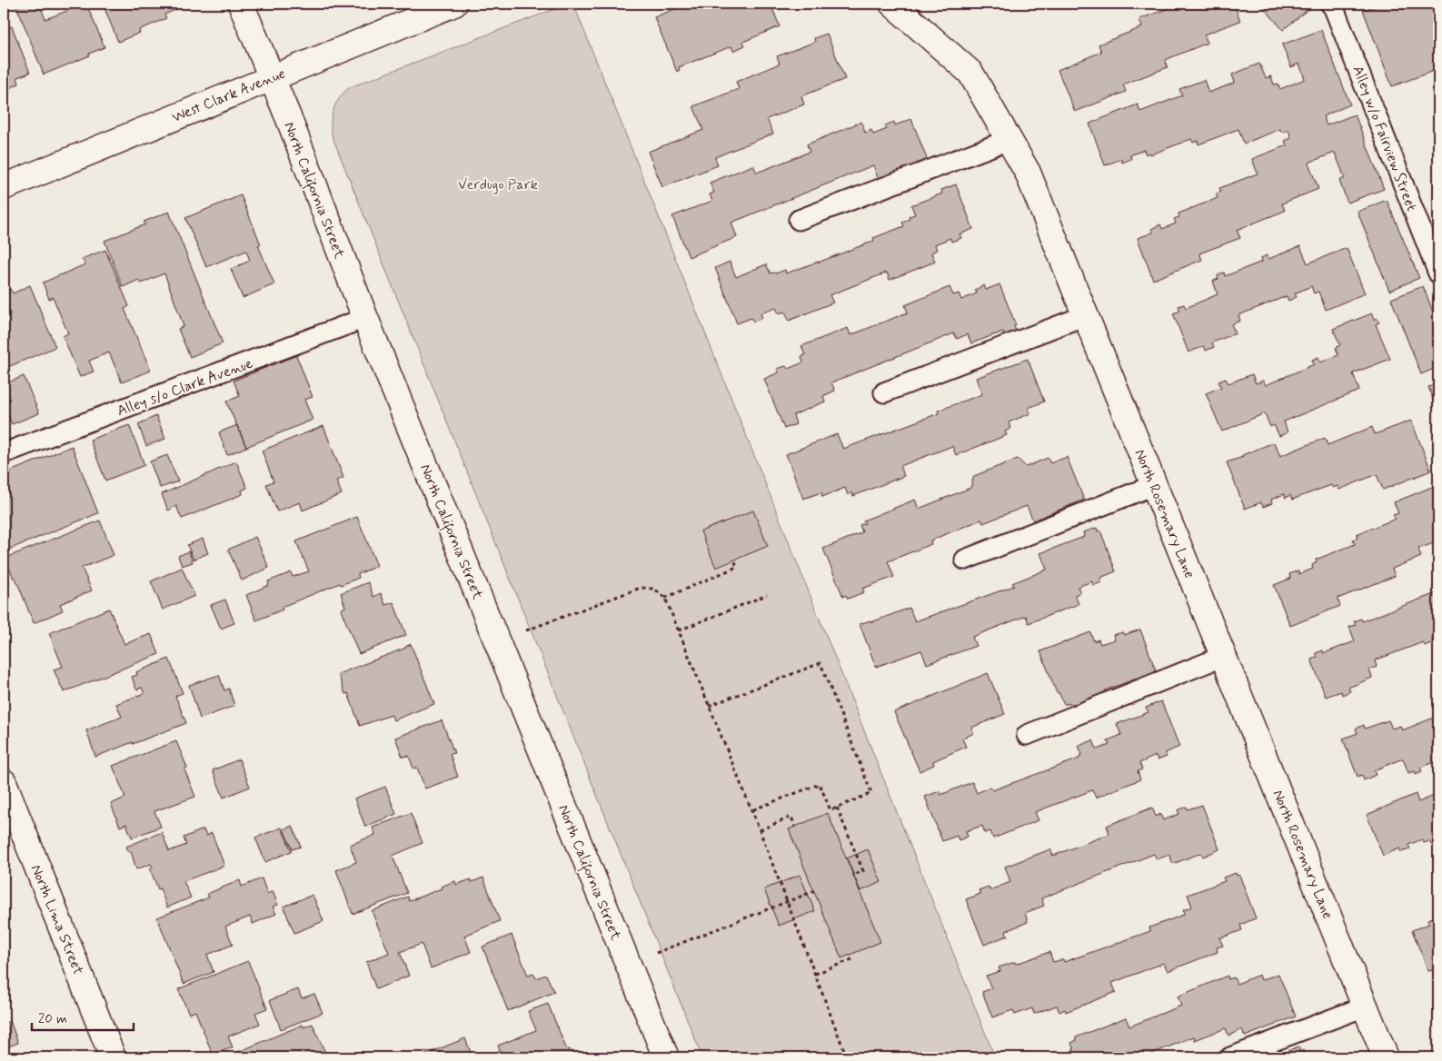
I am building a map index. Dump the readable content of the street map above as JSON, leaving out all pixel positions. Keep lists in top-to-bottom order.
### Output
{
  "streets": {
    "street": [
      "West Clark Avenue",
      "North California Street",
      "North Rosemary Lane",
      "North Lima Street"
    ],
    "lane": ["Alley w/o Fairview Street", "Alley s/o Clark Avenue"]
  },
  "crossings": [
    ["West Clark Avenue", "North California Street"],
    ["North California Street", "Alley s/o Clark Avenue"]
  ],
  "parks": ["Verdugo Park"],
  "scale_bar": "20 m"
}
